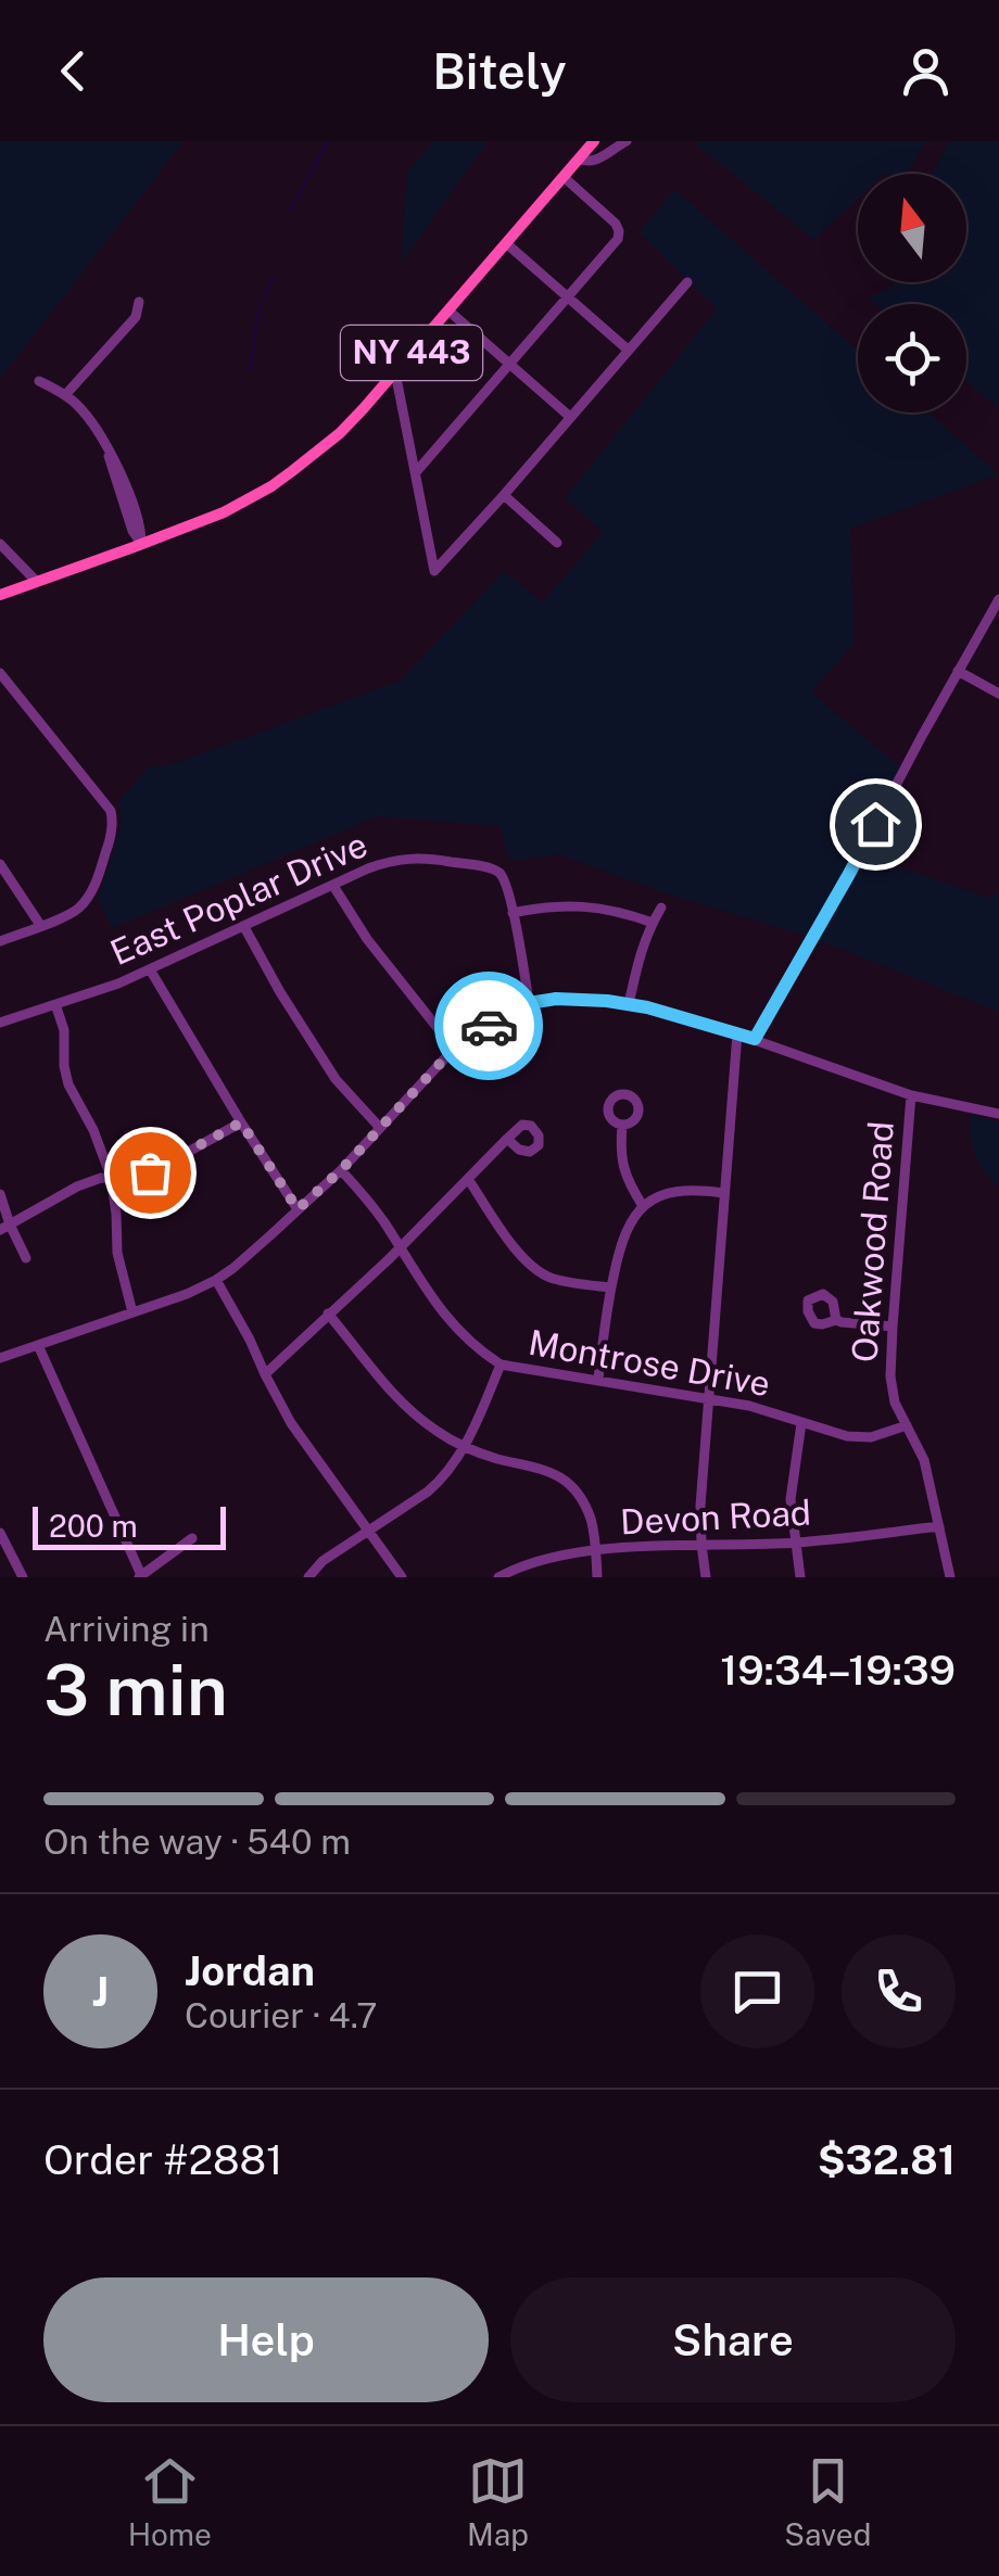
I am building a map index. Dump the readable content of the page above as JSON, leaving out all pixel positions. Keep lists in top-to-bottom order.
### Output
{
  "streets": {
    "main road": ["NY 443"],
    "street": [
      "East Poplar Drive",
      "Oakwood Road",
      "Montrose Drive",
      "Devon Road"
    ]
  },
  "crossings": [
    ["Oakwood Road", "Montrose Drive"],
    ["Oakwood Road", "Devon Road"]
  ],
  "scale_bar": "200 m",
  "north": "top",
  "page": {
    "header": "Bitely",
    "scale": "200 m",
    "heading": ["3 min", "Arriving in", "19:34–19:39"],
    "panel": [
      "Jordan",
      "Courier · 4.7",
      "Order #2881",
      "$32.81"
    ],
    "bar": "On the way · 540 m",
    "round": "J",
    "buttons": ["Help", "Share"],
    "tabs": ["Home", "Map", "Saved"]
  }
}
